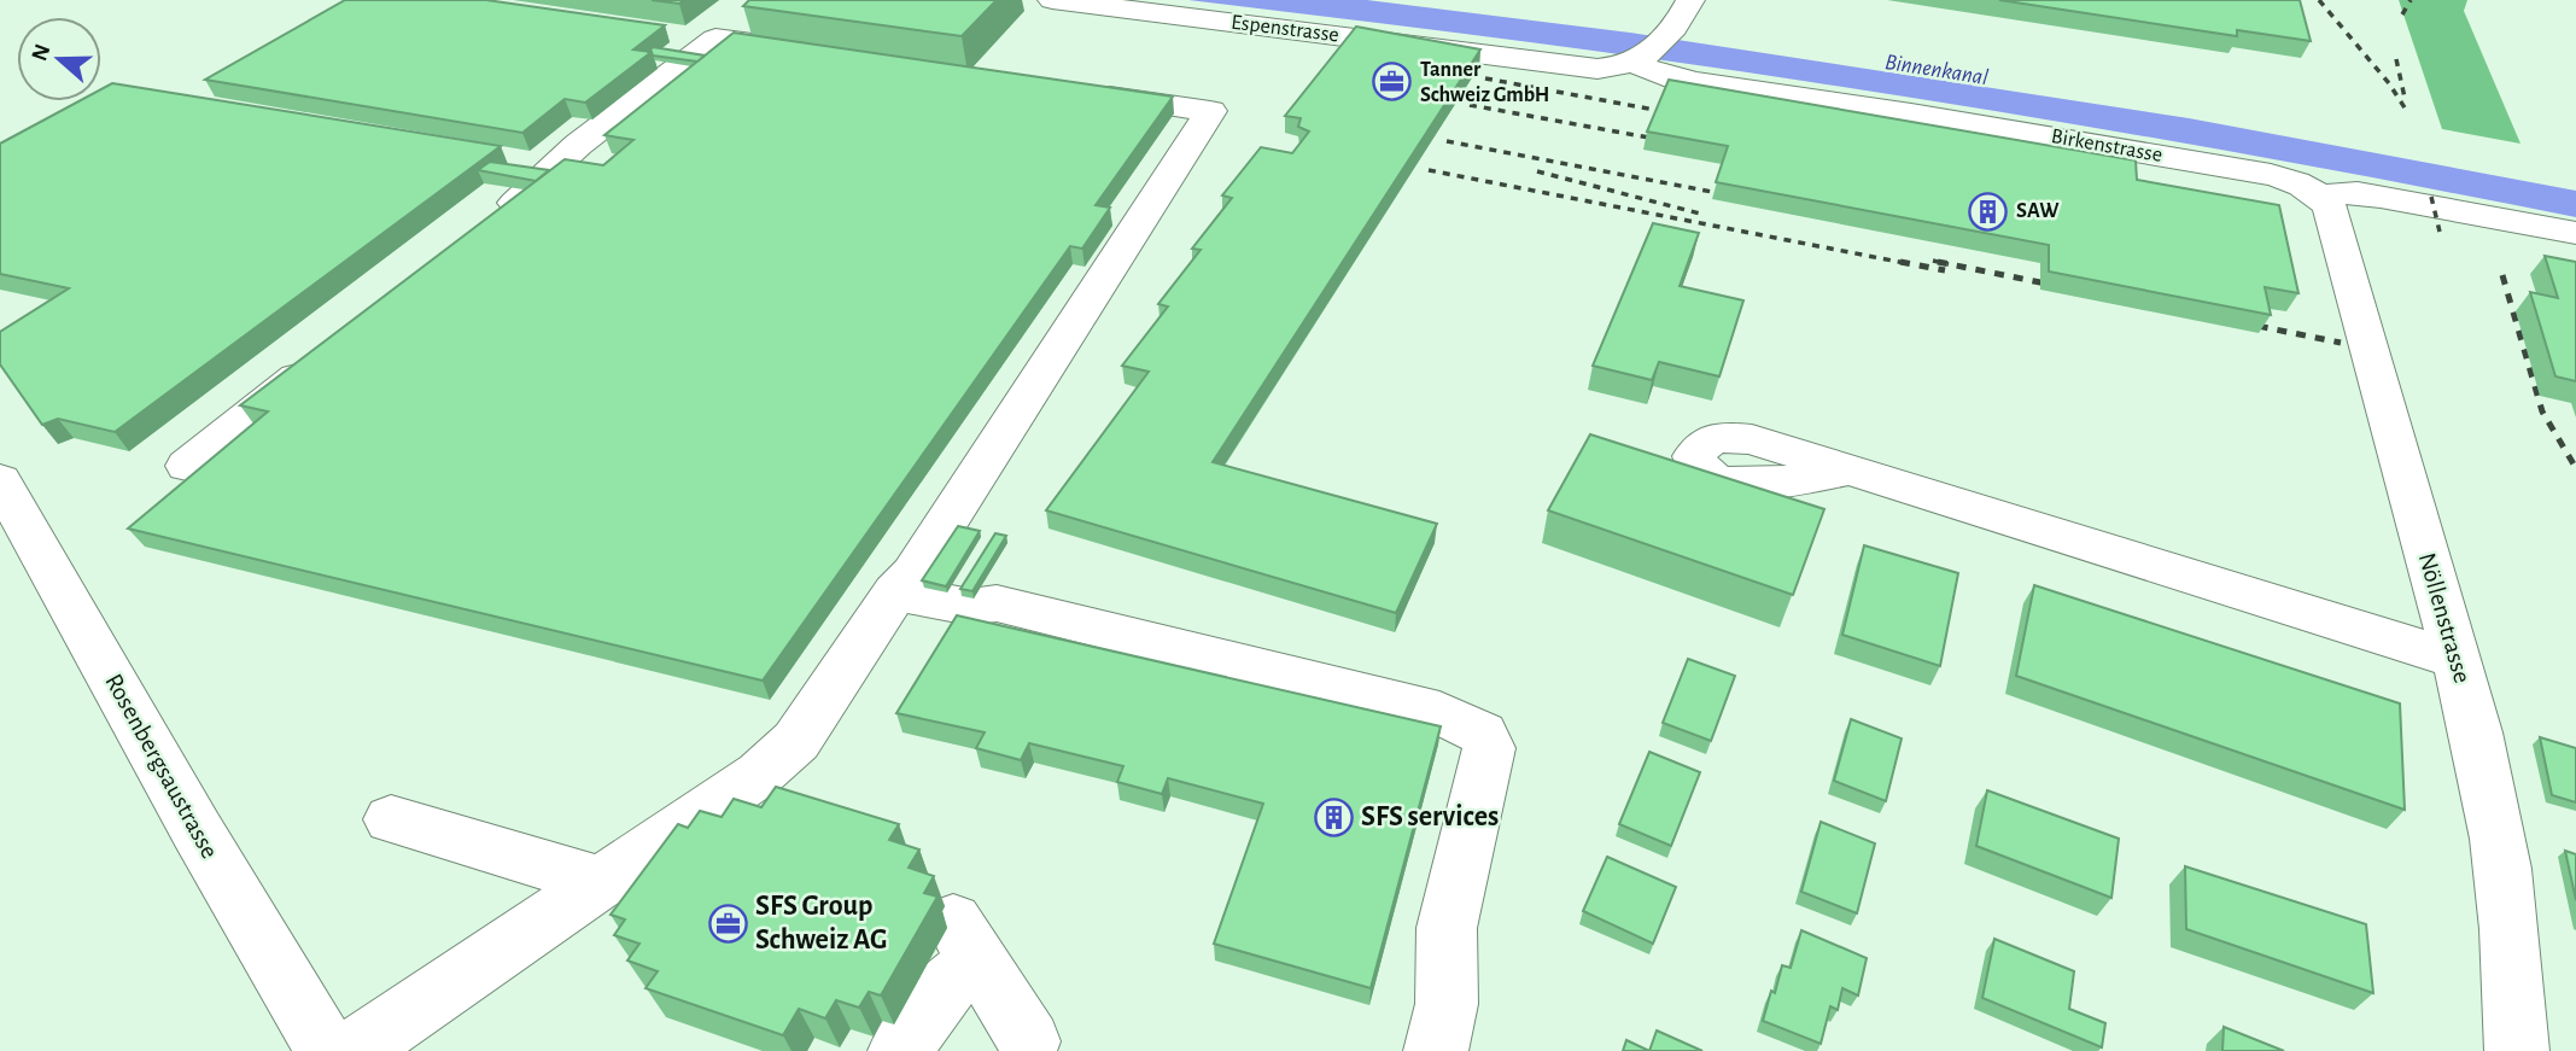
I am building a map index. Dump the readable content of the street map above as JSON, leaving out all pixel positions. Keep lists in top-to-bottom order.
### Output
{
  "streets": {
    "street": [
      "Espenstrasse",
      "Birkenstrasse",
      "Nöllenstrasse",
      "Rosenbergsaustrasse"
    ]
  },
  "crossings": [
    ["Espenstrasse", "Birkenstrasse"],
    ["Birkenstrasse", "Nöllenstrasse"]
  ],
  "water": ["Binnenkanal"],
  "places": {
    "office": ["Tanner Schweiz GmbH", "SFS Group Schweiz AG"],
    "building": ["SAW", "SFS services"]
  },
  "north": "left"
}
